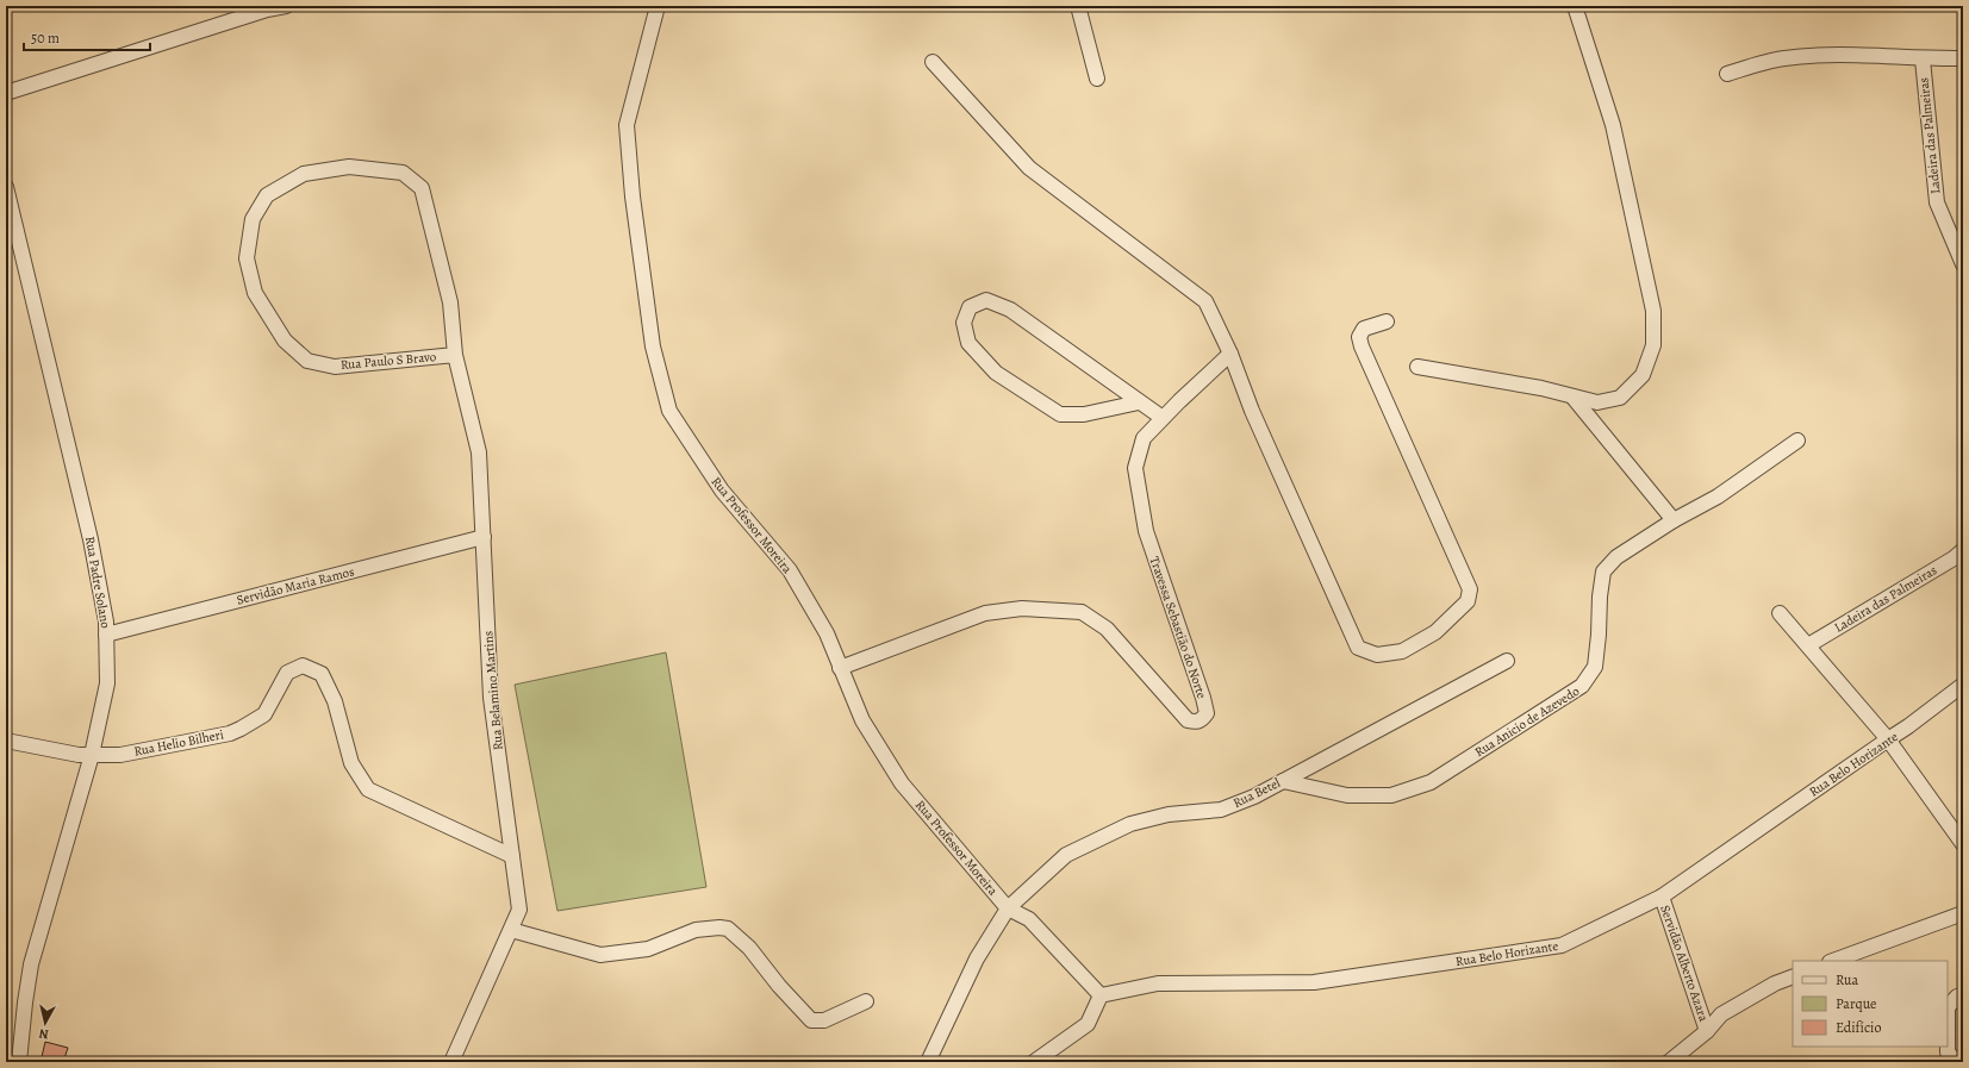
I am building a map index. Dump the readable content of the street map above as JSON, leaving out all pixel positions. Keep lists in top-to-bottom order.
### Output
{
  "streets": {
    "street": [
      "Ladeira das Palmeiras",
      "Rua Paulo S Bravo",
      "Rua Professor Moreira",
      "Rua Padre Solano",
      "Servidão Maria Ramos",
      "Travessa Sebastião do Norte",
      "Rua Belamino Martins",
      "Rua Anicio de Azevedo",
      "Rua Helio Bilheri",
      "Rua Belo Horizante",
      "Rua Betel",
      "Servidão Alberto Azara"
    ]
  },
  "crossings": [
    ["Rua Paulo S Bravo", "Rua Belamino Martins"],
    ["Rua Professor Moreira", "Travessa Sebastião do Norte"],
    ["Rua Professor Moreira", "Rua Betel"],
    ["Rua Padre Solano", "Servidão Maria Ramos"],
    ["Rua Padre Solano", "Rua Helio Bilheri"],
    ["Servidão Maria Ramos", "Rua Belamino Martins"],
    ["Rua Belamino Martins", "Rua Helio Bilheri"],
    ["Rua Anicio de Azevedo", "Rua Betel"],
    ["Rua Belo Horizante", "Servidão Alberto Azara"]
  ],
  "legend": ["Rua", "Parque", "Edifício"],
  "scale_bar": "50 m",
  "north": "bottom"
}
